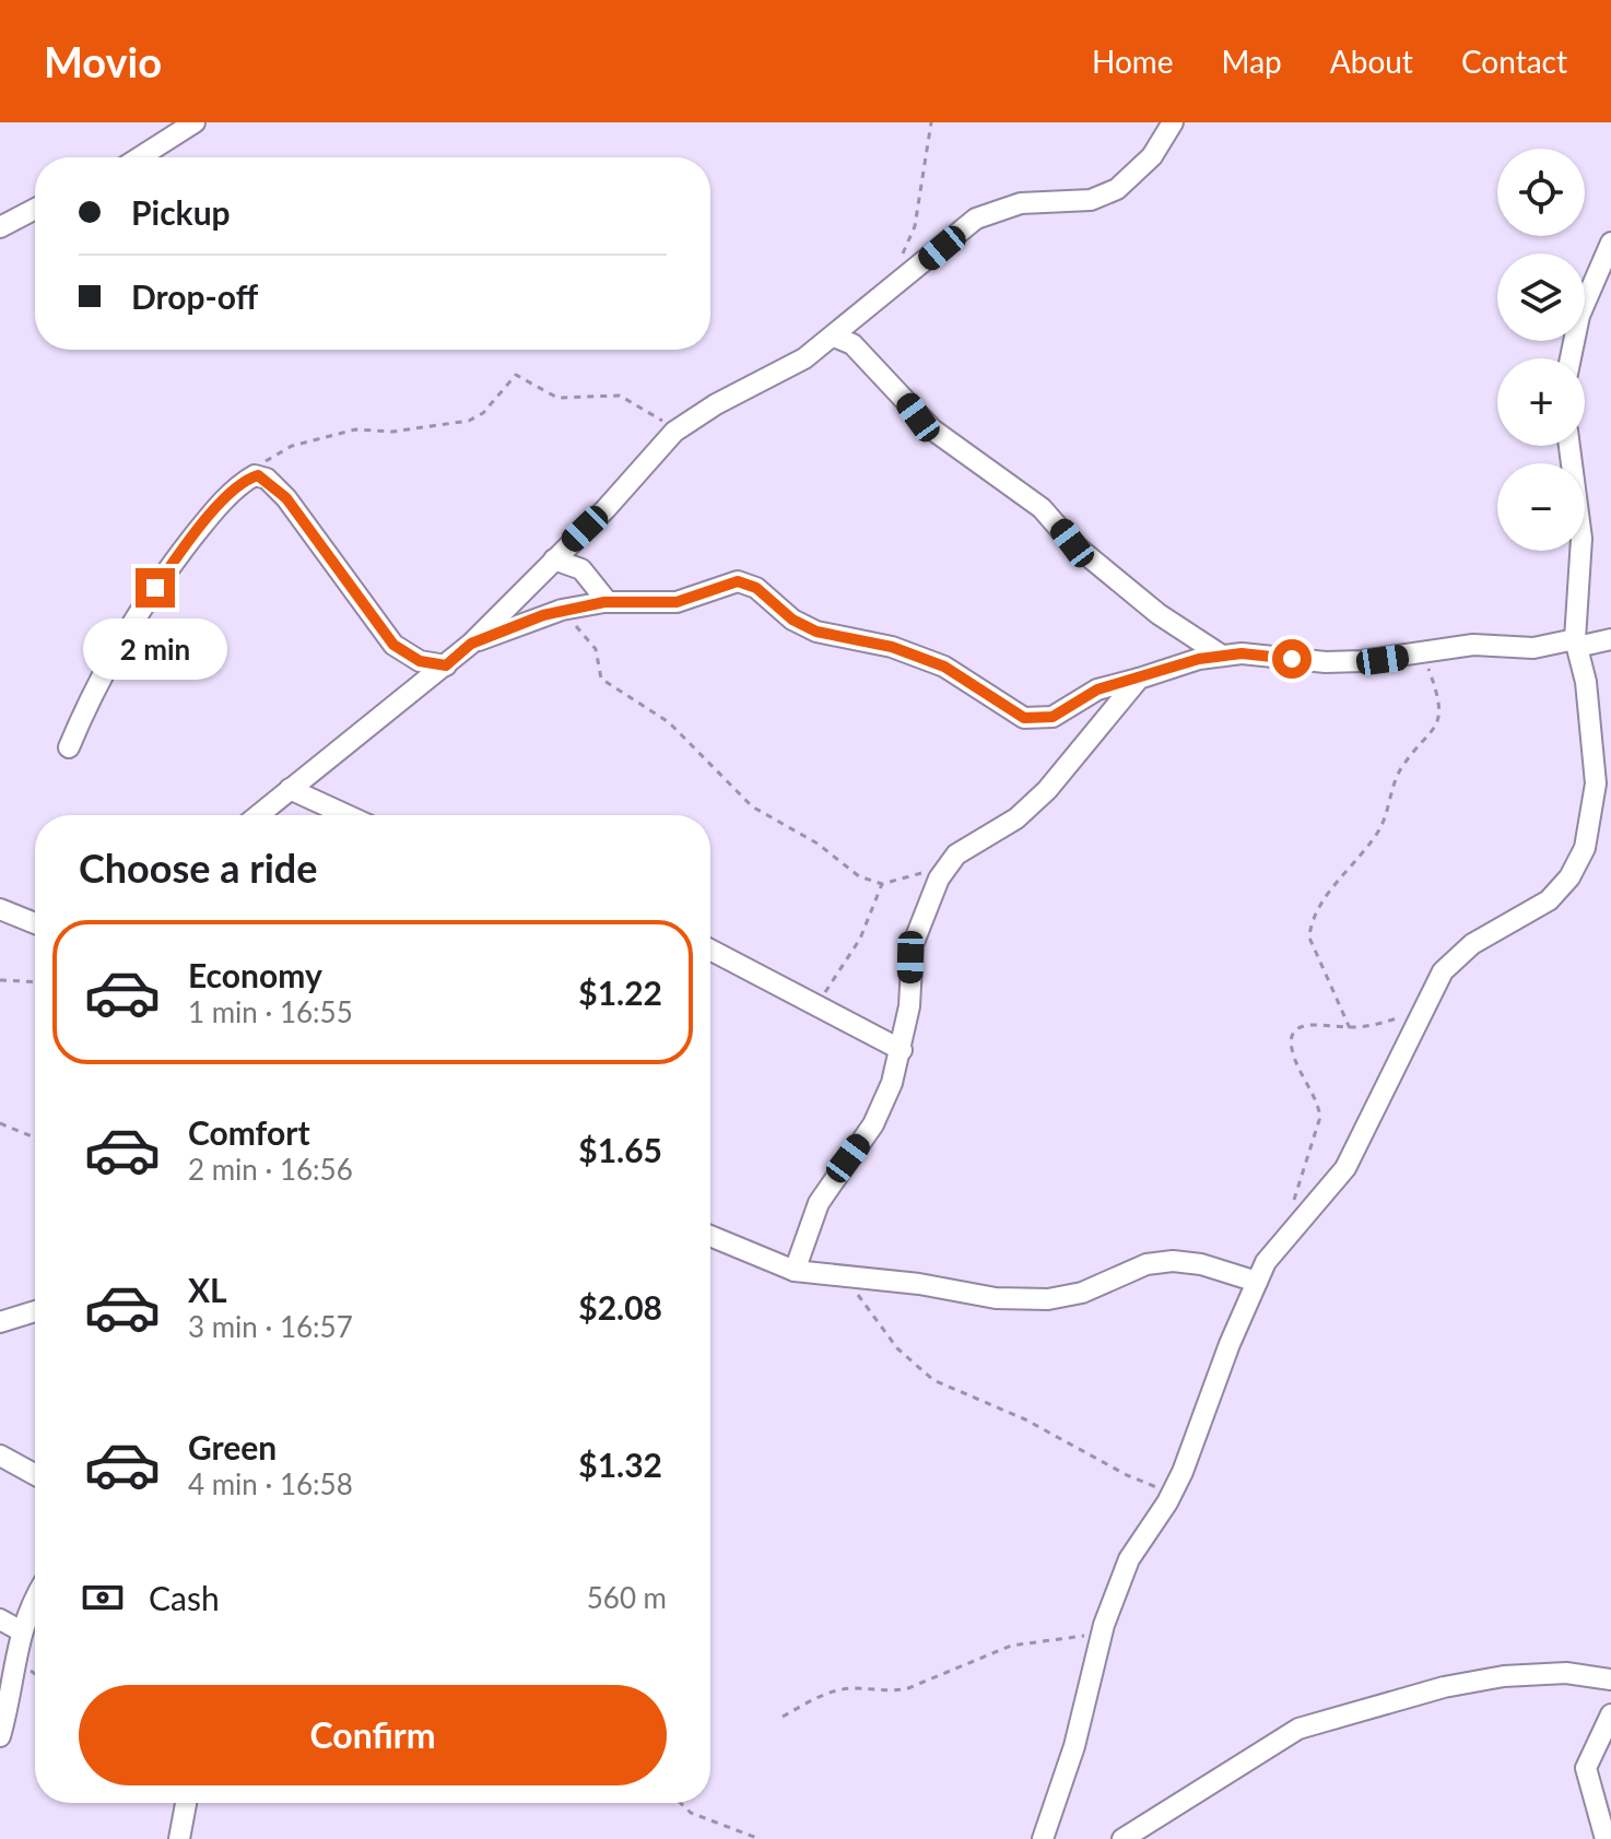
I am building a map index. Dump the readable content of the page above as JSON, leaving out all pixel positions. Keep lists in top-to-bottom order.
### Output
{
  "page": {
    "header": "Movio",
    "nav": [
      "Home",
      "Map",
      "About",
      "Contact"
    ],
    "map_buttons": ["+", "−"],
    "banner": ["Pickup", "Drop-off"],
    "bubble": "2 min",
    "heading": "Choose a ride",
    "list": [
      {
        "name": "Economy",
        "note": "1 min · 16:55",
        "value": "$1.22"
      },
      {
        "name": "Comfort",
        "note": "2 min · 16:56",
        "value": "$1.65"
      },
      {
        "name": "XL",
        "note": "3 min · 16:57",
        "value": "$2.08"
      },
      {
        "name": "Green",
        "note": "4 min · 16:58",
        "value": "$1.32"
      }
    ],
    "pay": ["Cash", "560 m"],
    "buttons": "Confirm"
  }
}
